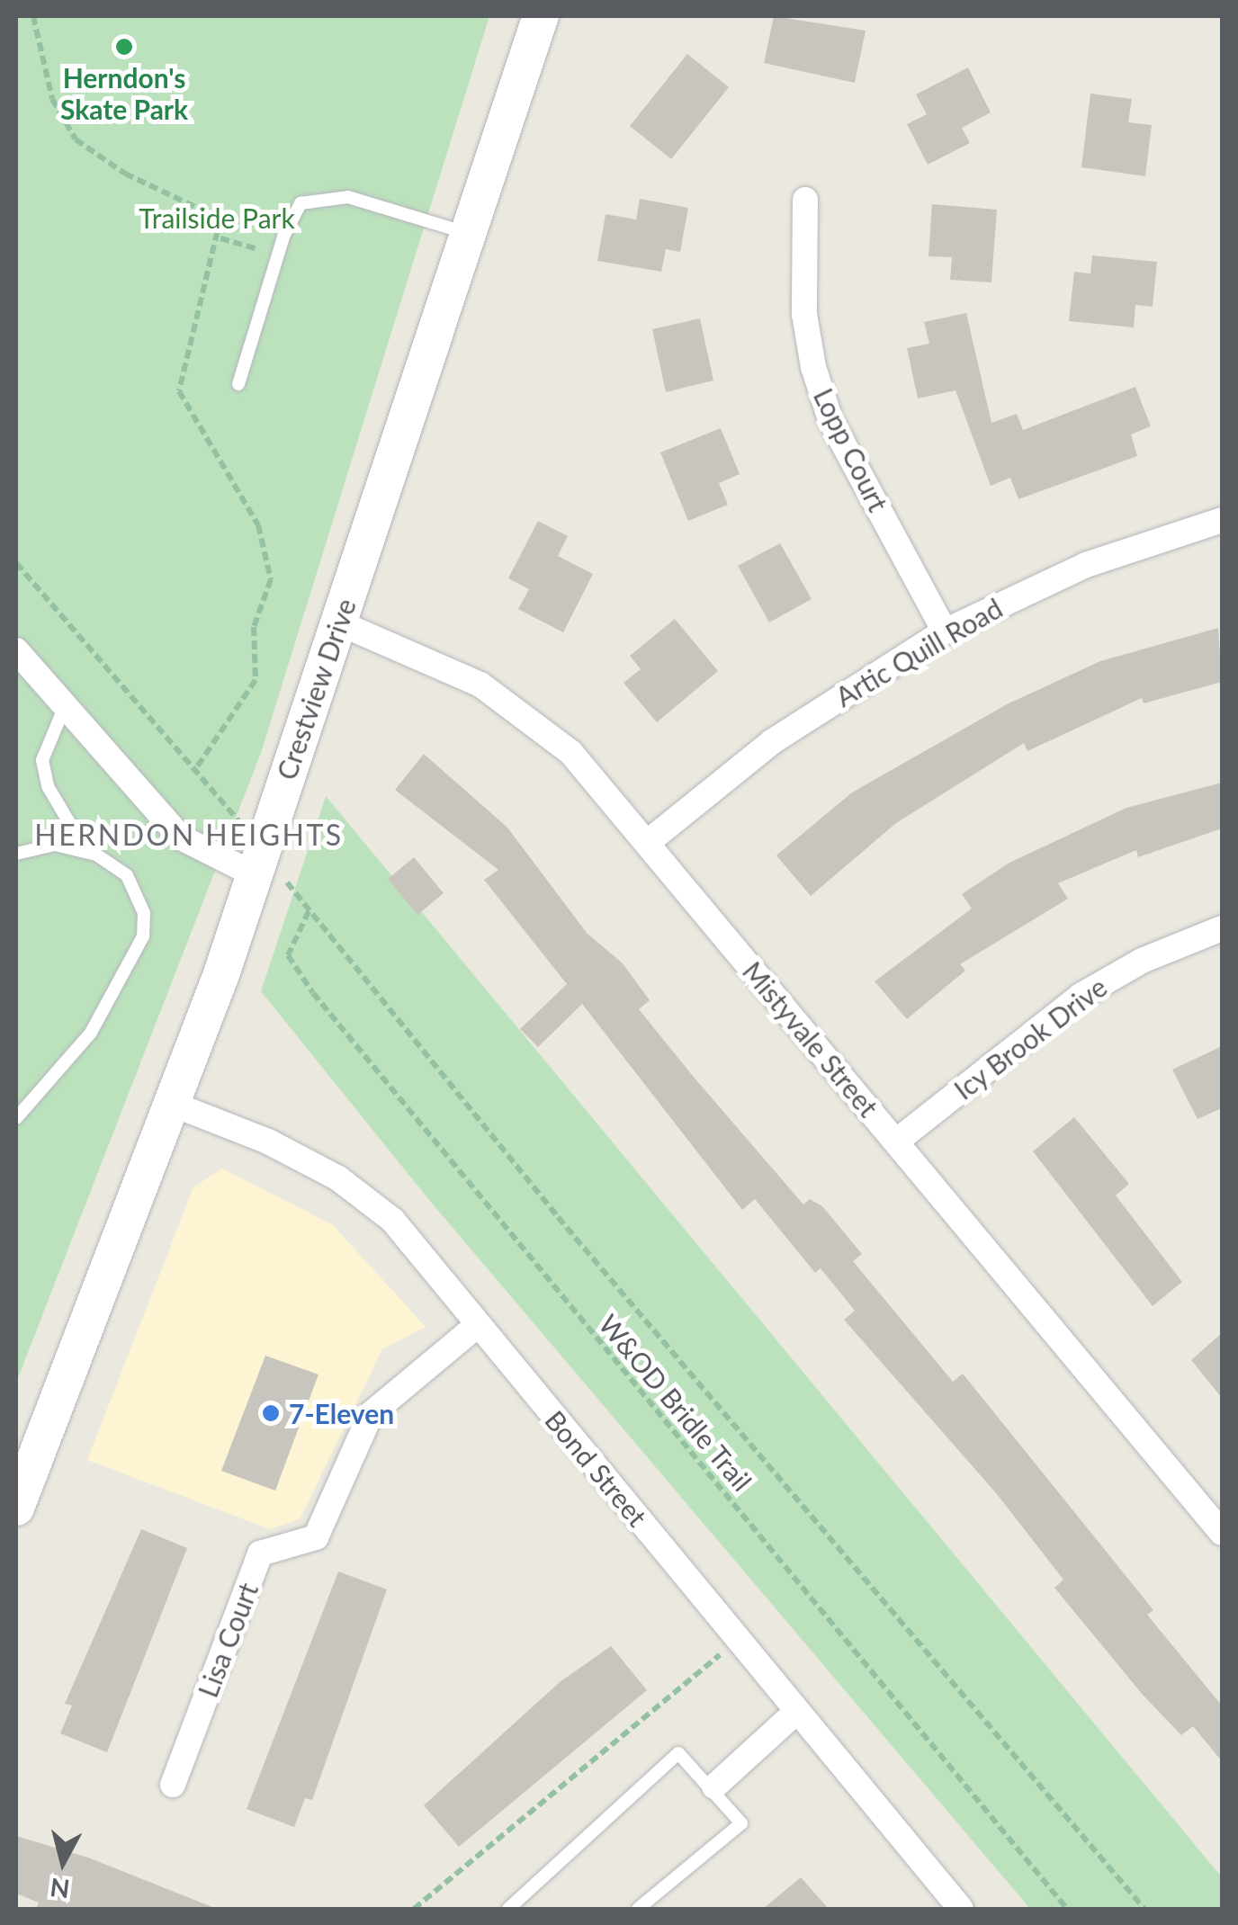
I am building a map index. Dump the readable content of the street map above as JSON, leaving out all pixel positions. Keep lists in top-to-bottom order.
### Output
{
  "streets": {
    "main road": ["Crestview Drive"],
    "street": [
      "Lopp Court",
      "Artic Quill Road",
      "Icy Brook Drive",
      "Mistyvale Street",
      "Bond Street",
      "Lisa Court"
    ],
    "path": ["W&OD Bridle Trail"]
  },
  "crossings": [
    ["Lopp Court", "Artic Quill Road"],
    ["Artic Quill Road", "Mistyvale Street"],
    ["Crestview Drive", "Mistyvale Street"],
    ["Crestview Drive", "Bond Street"],
    ["Icy Brook Drive", "Mistyvale Street"],
    ["Bond Street", "Lisa Court"]
  ],
  "districts": ["HERNDON HEIGHTS"],
  "parks": ["Trailside Park"],
  "places": ["Herndon's Skate Park", "7-Eleven"],
  "north": "bottom"
}
